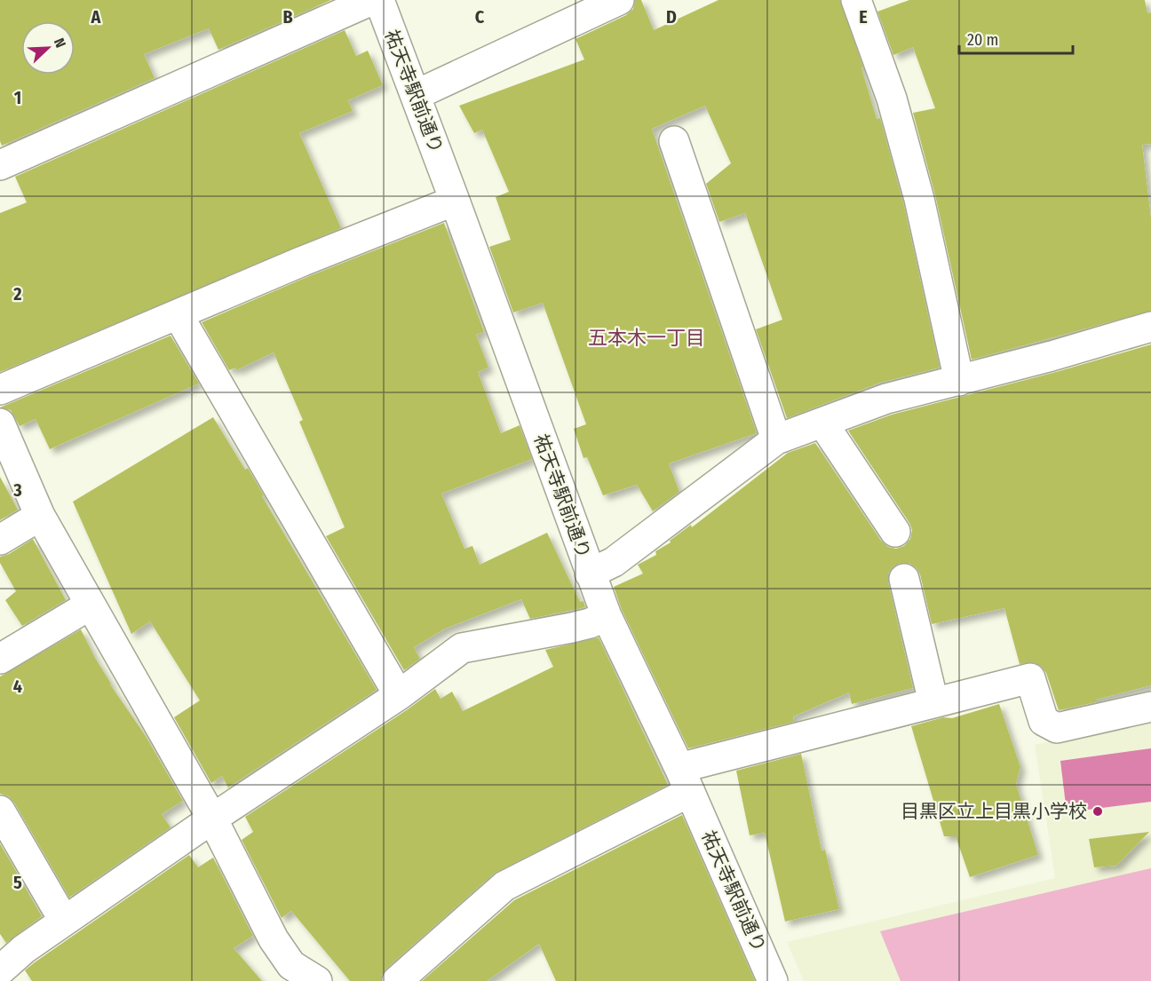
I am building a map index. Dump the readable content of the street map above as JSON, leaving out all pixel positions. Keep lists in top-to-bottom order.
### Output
{
  "streets": {
    "street": ["祐天寺駅前通り"]
  },
  "districts": ["五本木一丁目"],
  "places": ["目黒区立上目黒小学校"],
  "scale_bar": "20 m",
  "north": "top right",
  "grid": {
    "columns": [
      "A",
      "B",
      "C",
      "D",
      "E"
    ],
    "rows": [
      "1",
      "2",
      "3",
      "4",
      "5"
    ]
  }
}
